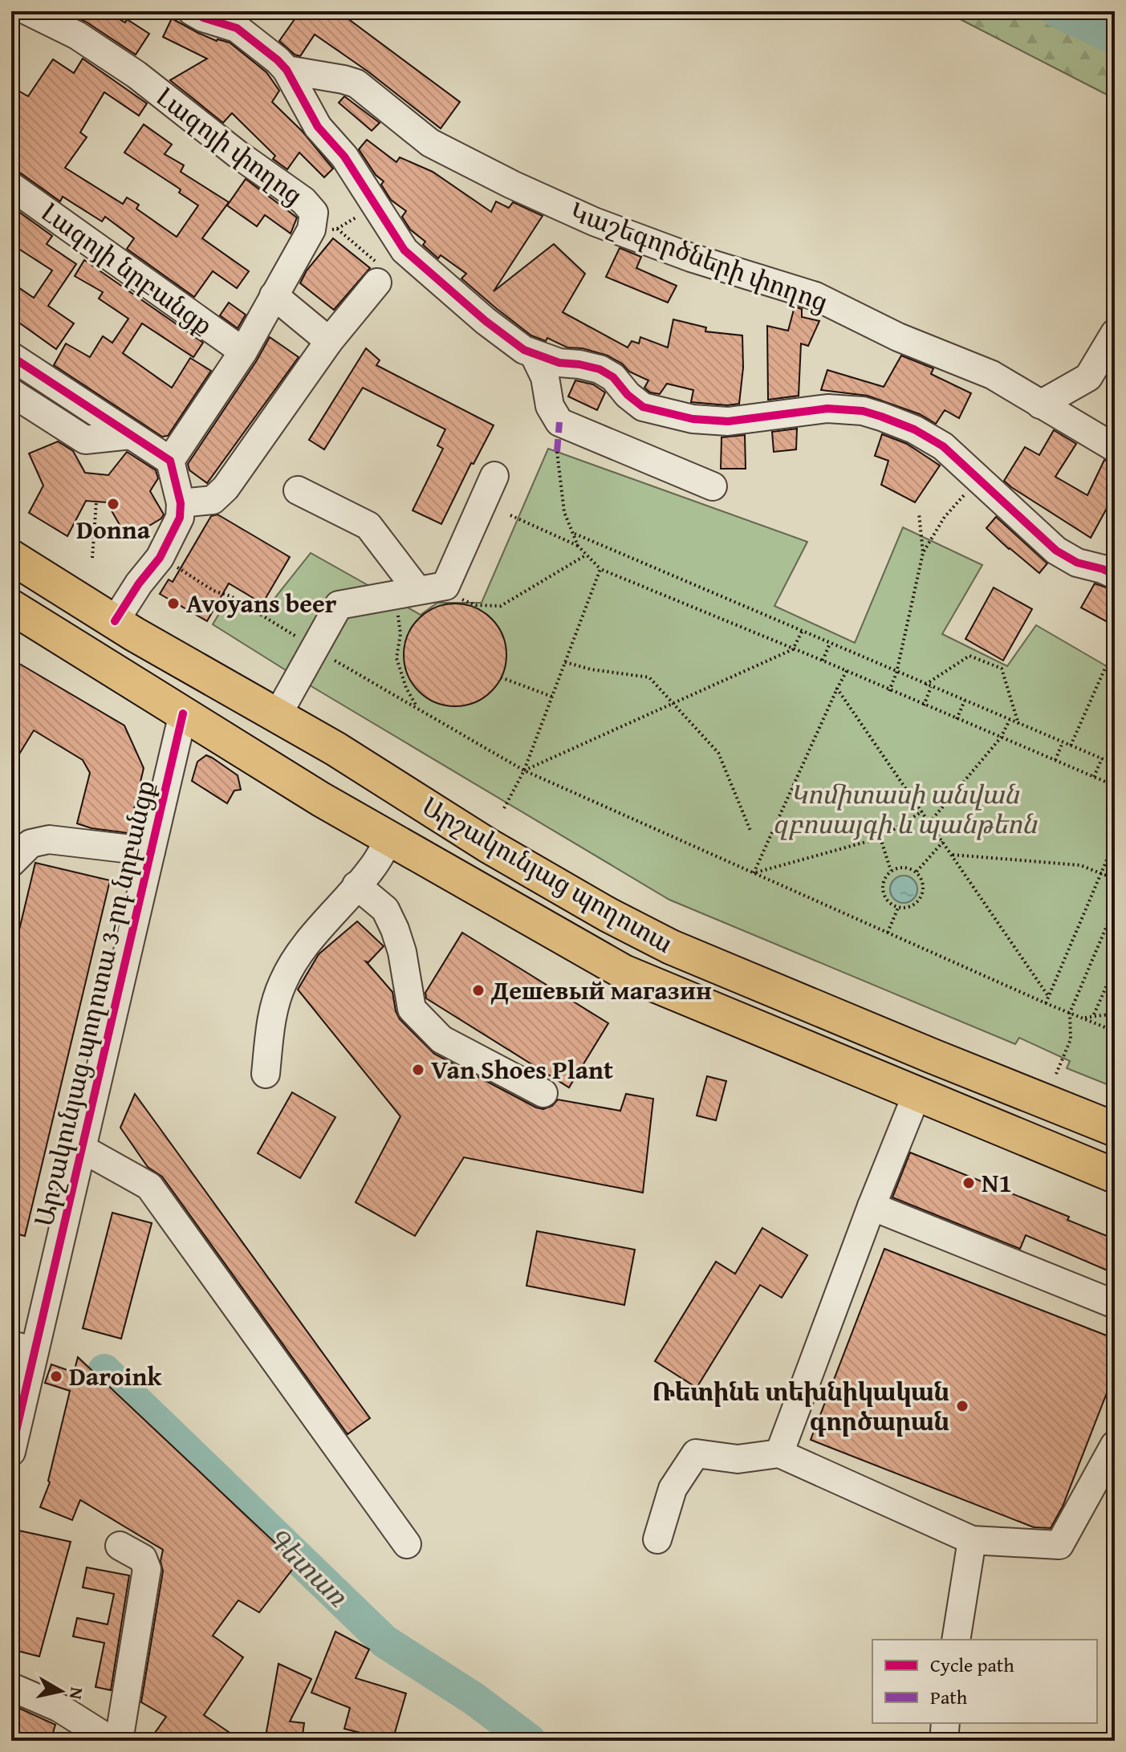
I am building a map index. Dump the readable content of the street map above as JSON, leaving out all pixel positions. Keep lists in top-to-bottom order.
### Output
{
  "streets": {
    "main road": ["Արշակունյաց պողոտա"],
    "street": [
      "Լազոյի փողոց",
      "Կաշեգործների փողոց",
      "Լազոյի նրբանցք",
      "Արշակունյաց պողոտա 3-րդ նրբանցք"
    ]
  },
  "crossings": [
    ["Լազոյի փողոց", "Լազոյի նրբանցք"],
    ["Արշակունյաց պողոտա", "Արշակունյաց պողոտա 3-րդ նրբանցք"]
  ],
  "water": ["Գետառ"],
  "parks": ["Կոմիտասի անվան զբոսայգի և պանթեոն"],
  "places": [
    "Donna",
    "Avoyans beer",
    "Дешевый магазин",
    "Van Shoes Plant",
    "N1",
    "Daroink",
    "Ռետինե տեխնիկական գործարան"
  ],
  "legend": ["Cycle path", "Path"],
  "north": "right"
}
